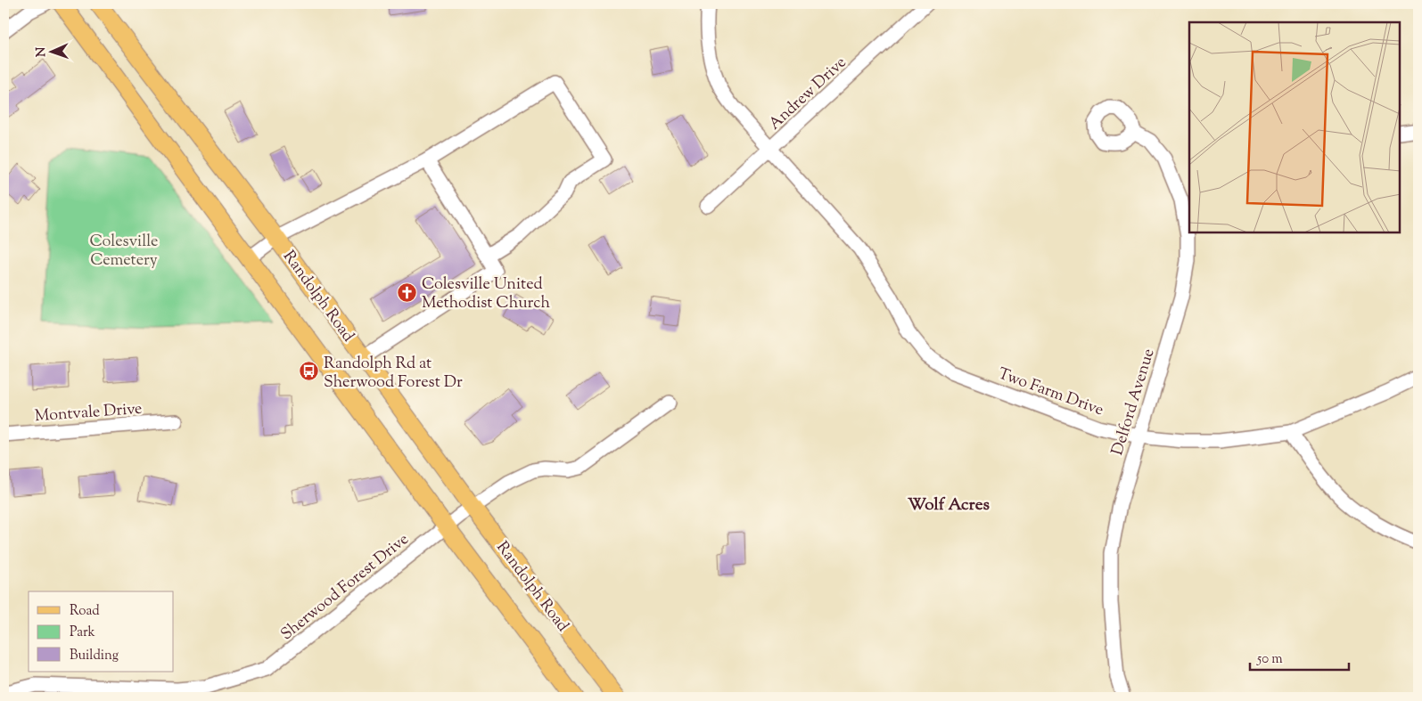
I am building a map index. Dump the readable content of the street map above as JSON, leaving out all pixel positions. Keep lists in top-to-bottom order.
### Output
{
  "streets": {
    "main road": ["Randolph Road"],
    "street": [
      "Andrew Drive",
      "Two Farm Drive",
      "Delford Avenue",
      "Montvale Drive",
      "Sherwood Forest Drive"
    ]
  },
  "crossings": [
    ["Andrew Drive", "Two Farm Drive"],
    ["Randolph Road", "Sherwood Forest Drive"],
    ["Two Farm Drive", "Delford Avenue"]
  ],
  "districts": ["Wolf Acres"],
  "parks": ["Colesville Cemetery"],
  "places": {
    "church": ["Colesville United Methodist Church"],
    "bus stop": ["Randolph Rd at Sherwood Forest Dr"]
  },
  "legend": ["Road", "Park", "Building"],
  "scale_bar": "50 m",
  "north": "left"
}
